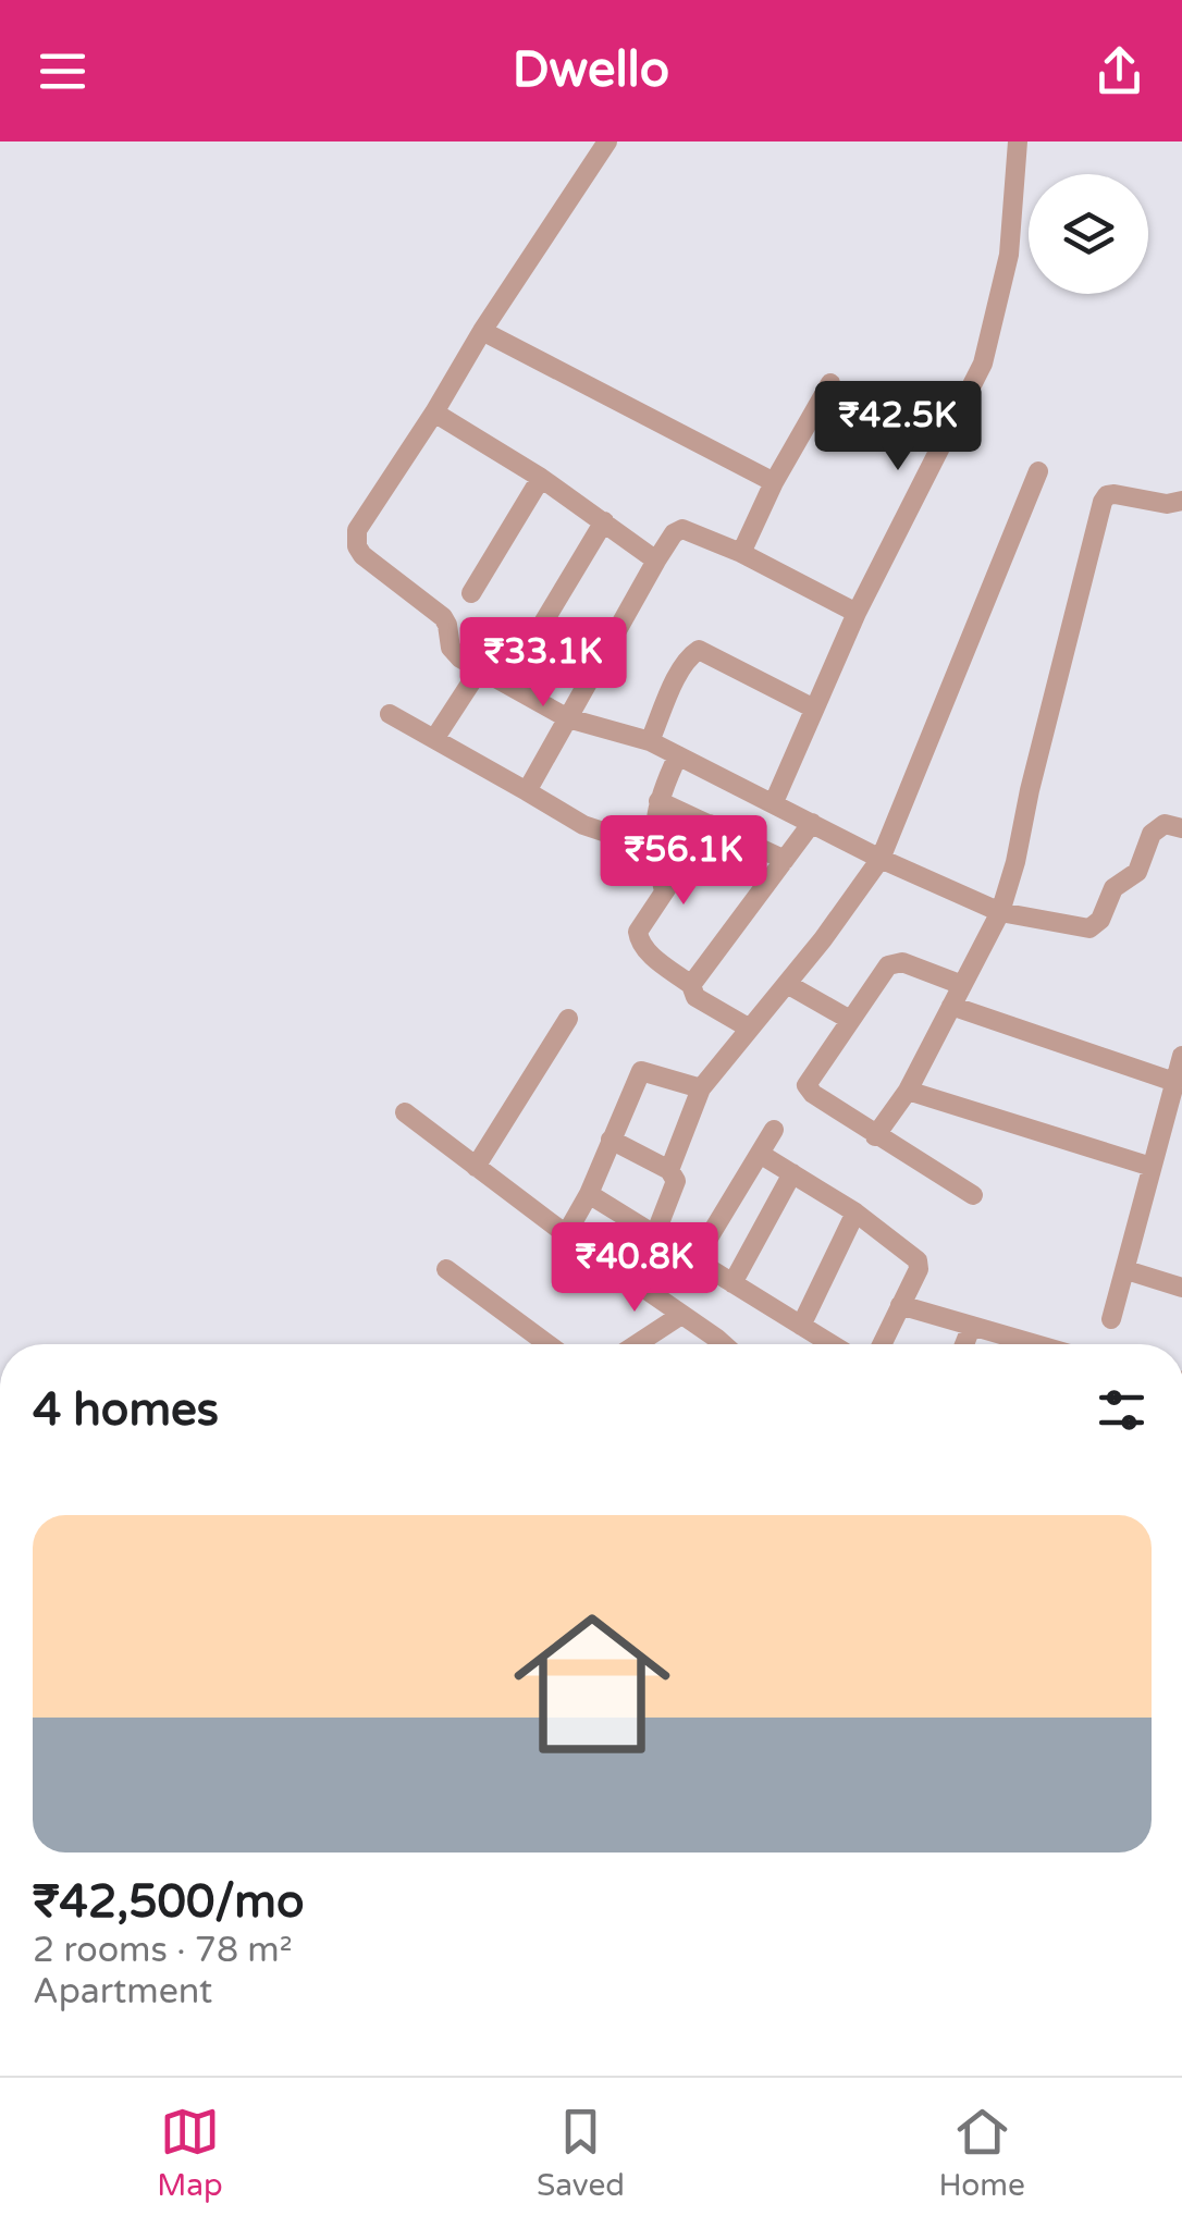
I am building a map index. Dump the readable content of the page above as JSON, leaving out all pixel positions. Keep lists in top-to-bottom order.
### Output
{
  "page": {
    "header": "Dwello",
    "price": [
      "₹42.5K",
      "₹33.1K",
      "₹56.1K",
      "₹40.8K"
    ],
    "heading": "4 homes",
    "list": [
      {
        "name": "₹42,500/mo",
        "note": "2 rooms · 78 m² · Apartment"
      }
    ],
    "tabs": ["Map", "Saved", "Home"]
  }
}
